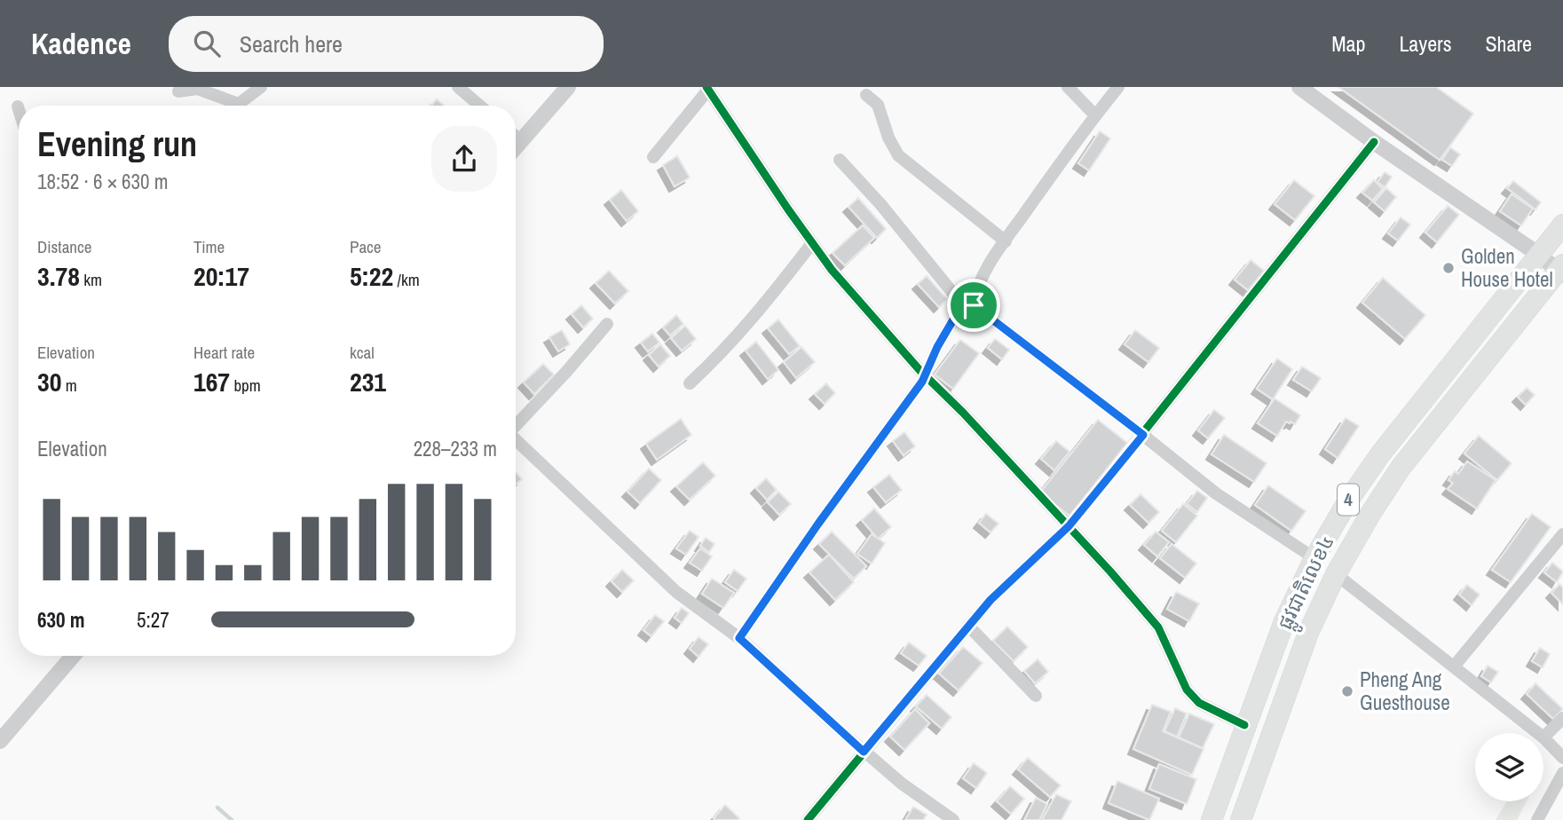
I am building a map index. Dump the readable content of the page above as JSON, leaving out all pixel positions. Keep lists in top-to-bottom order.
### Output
{
  "streets": {
    "highway": ["4", "ផ្លូវជាតិលេខ៤"]
  },
  "places": ["Golden House Hotel", "Pheng Ang Guesthouse"],
  "page": {
    "header": "Kadence",
    "search": "Search here",
    "nav": ["Map", "Layers", "Share"],
    "heading": ["Evening run", "18:52 · 6 × 630 m"],
    "stats": [
      ["Distance", "3.78 km"],
      ["Time", "20:17"],
      ["Pace", "5:22 /km"],
      ["Elevation", "30 m"],
      ["Heart rate", "167 bpm"],
      ["kcal", "231"]
    ],
    "chart": ["Elevation", "228–233 m"],
    "list": [
      {
        "name": "630 m",
        "note": "5:27"
      }
    ]
  }
}
